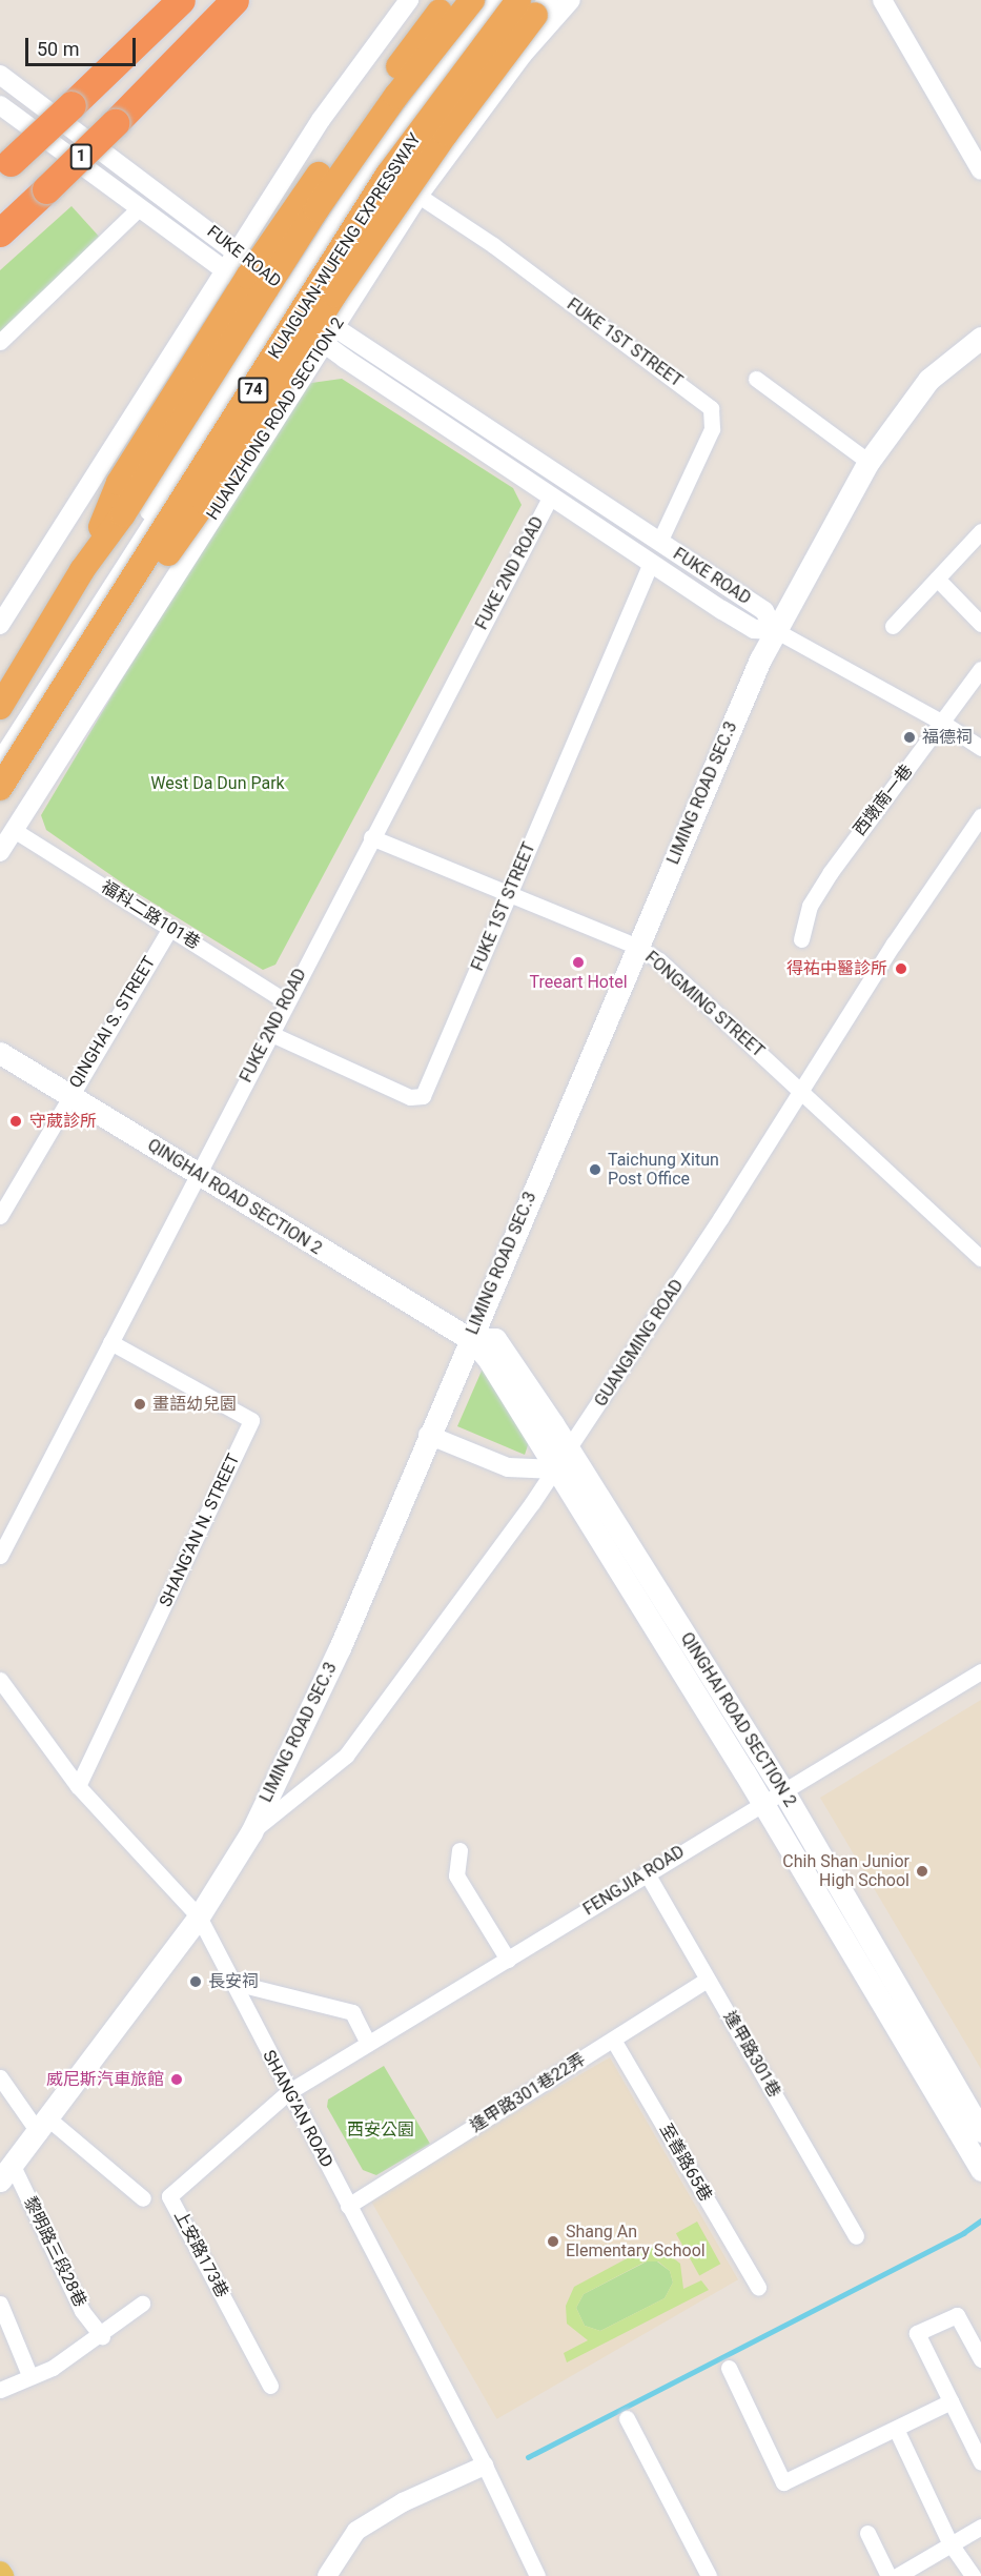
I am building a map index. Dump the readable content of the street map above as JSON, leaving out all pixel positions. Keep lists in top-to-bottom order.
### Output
{
  "streets": {
    "highway": ["1", "74"],
    "main road": ["LIMING ROAD SEC.3", "QINGHAI ROAD SECTION 2"],
    "street": [
      "FUKE ROAD",
      "FUKE 1ST STREET",
      "HUANZHONG ROAD SECTION 2",
      "FUKE 2ND ROAD",
      "西墩南一巷",
      "福科二路101巷",
      "FONGMING STREET",
      "QINGHAI S. STREET",
      "GUANGMING ROAD",
      "SHANG’AN N. STREET",
      "FENGJIA ROAD",
      "逢甲路301巷",
      "逢甲路301巷22弄",
      "SHANG’AN ROAD",
      "至善路65巷",
      "黎明路三段28巷",
      "上安路173巷"
    ]
  },
  "crossings": [
    ["FUKE ROAD", "FUKE 1ST STREET"],
    ["FUKE ROAD", "HUANZHONG ROAD SECTION 2"],
    ["FUKE ROAD", "FUKE 2ND ROAD"],
    ["FUKE ROAD", "LIMING ROAD SEC.3"],
    ["FUKE 1ST STREET", "HUANZHONG ROAD SECTION 2"],
    ["FUKE 1ST STREET", "FUKE 2ND ROAD"],
    ["FUKE 1ST STREET", "FONGMING STREET"],
    ["HUANZHONG ROAD SECTION 2", "福科二路101巷"],
    ["FUKE 2ND ROAD", "福科二路101巷"],
    ["FUKE 2ND ROAD", "FONGMING STREET"],
    ["FUKE 2ND ROAD", "QINGHAI ROAD SECTION 2"],
    ["FUKE 2ND ROAD", "SHANG’AN N. STREET"],
    ["LIMING ROAD SEC.3", "FONGMING STREET"],
    ["LIMING ROAD SEC.3", "QINGHAI ROAD SECTION 2"],
    ["LIMING ROAD SEC.3", "GUANGMING ROAD"],
    ["LIMING ROAD SEC.3", "SHANG’AN ROAD"],
    ["LIMING ROAD SEC.3", "黎明路三段28巷"],
    ["福科二路101巷", "QINGHAI S. STREET"],
    ["FONGMING STREET", "GUANGMING ROAD"],
    ["QINGHAI S. STREET", "QINGHAI ROAD SECTION 2"],
    ["QINGHAI ROAD SECTION 2", "GUANGMING ROAD"],
    ["QINGHAI ROAD SECTION 2", "FENGJIA ROAD"],
    ["SHANG’AN N. STREET", "SHANG’AN ROAD"],
    ["FENGJIA ROAD", "逢甲路301巷"],
    ["FENGJIA ROAD", "SHANG’AN ROAD"],
    ["FENGJIA ROAD", "上安路173巷"],
    ["逢甲路301巷", "逢甲路301巷22弄"],
    ["逢甲路301巷22弄", "SHANG’AN ROAD"],
    ["逢甲路301巷22弄", "至善路65巷"],
    ["SHANG’AN ROAD", "上安路173巷"]
  ],
  "parks": ["West Da Dun Park", "西安公園"],
  "places": [
    "福德祠",
    "Treeart Hotel",
    "得祐中醫診所",
    "守葳診所",
    "Taichung Xitun Post Office",
    "畫語幼兒園",
    "Chih Shan Junior High School",
    "長安祠",
    "威尼斯汽車旅館",
    "Shang An Elementary School"
  ],
  "scale_bar": "50 m"
}
